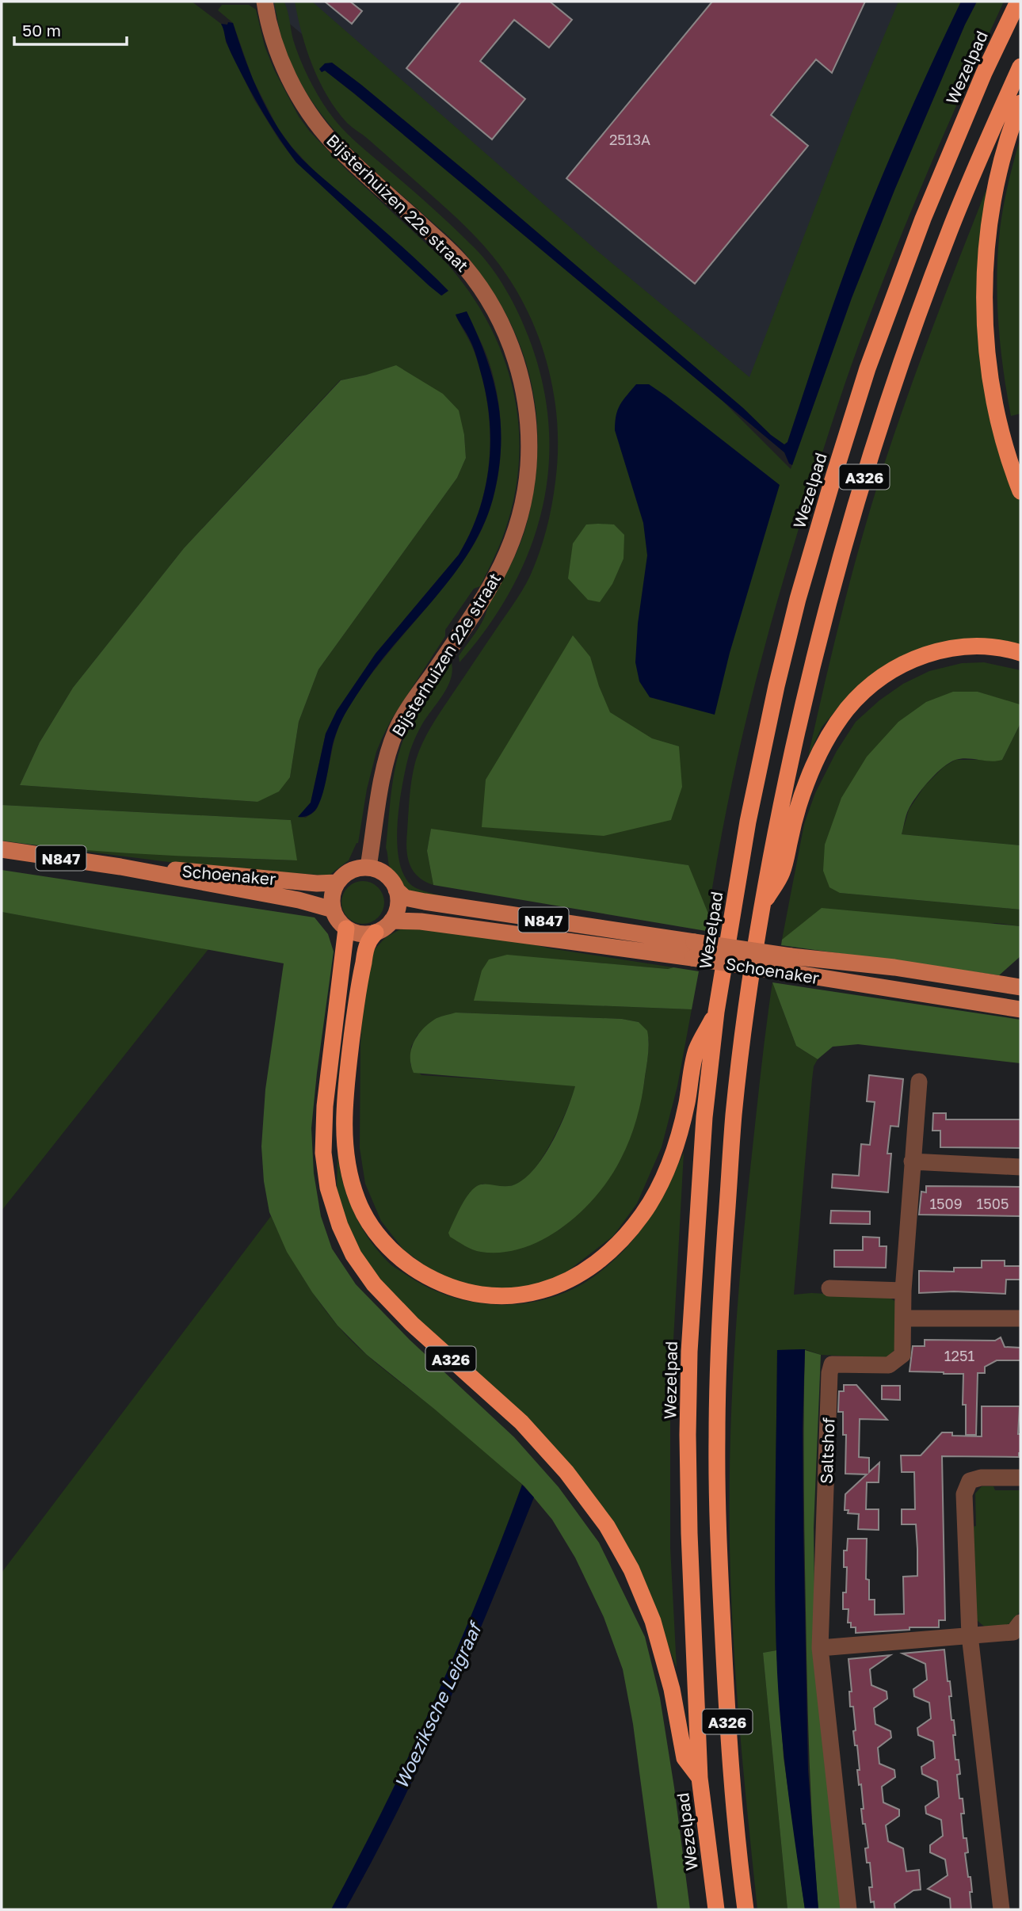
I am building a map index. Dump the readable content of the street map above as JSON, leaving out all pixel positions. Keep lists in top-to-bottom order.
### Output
{
  "streets": {
    "highway": ["Wezelpad", "A326"],
    "main road": ["Bijsterhuizen 22e straat", "N847", "Schoenaker"],
    "street": ["Saltshof"]
  },
  "crossings": [
    ["Wezelpad", "A326"],
    ["Bijsterhuizen 22e straat", "A326"],
    ["Bijsterhuizen 22e straat", "N847"],
    ["Bijsterhuizen 22e straat", "Schoenaker"],
    ["A326", "N847"],
    ["A326", "Schoenaker"],
    ["N847", "Schoenaker"]
  ],
  "water": ["Woeziksche Leigraaf"],
  "house_numbers": [
    "2513A",
    "1509",
    "1505",
    "1251"
  ],
  "scale_bar": "50 m"
}
